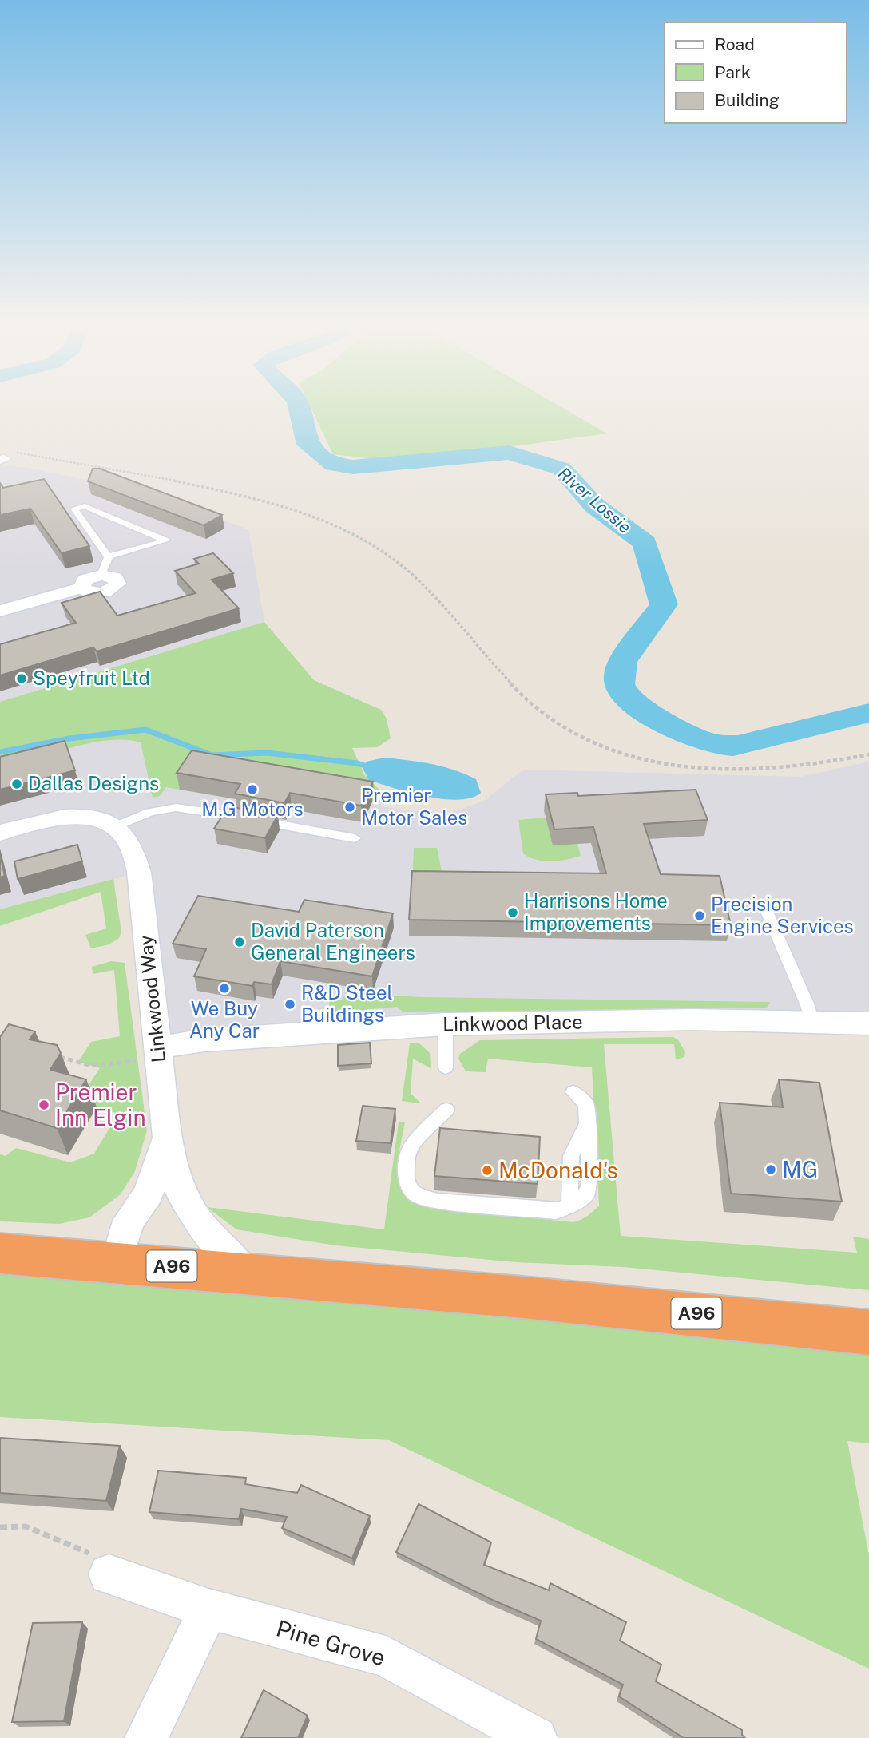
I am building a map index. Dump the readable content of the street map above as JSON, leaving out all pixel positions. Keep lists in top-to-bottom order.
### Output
{
  "streets": {
    "highway": ["A96"],
    "street": ["Linkwood Way", "Linkwood Place", "Pine Grove"]
  },
  "crossings": [
    ["Linkwood Way", "Linkwood Place"],
    ["Linkwood Way", "A96"]
  ],
  "water": ["River Lossie"],
  "places": [
    "Speyfruit Ltd",
    "Dallas Designs",
    "M.G Motors",
    "Premier Motor Sales",
    "Harrisons Home Improvements",
    "Precision Engine Services",
    "David Paterson General Engineers",
    "We Buy Any Car",
    "R&D Steel Buildings",
    "Premier Inn Elgin",
    "MG",
    "McDonald's"
  ],
  "legend": ["Road", "Park", "Building"]
}
